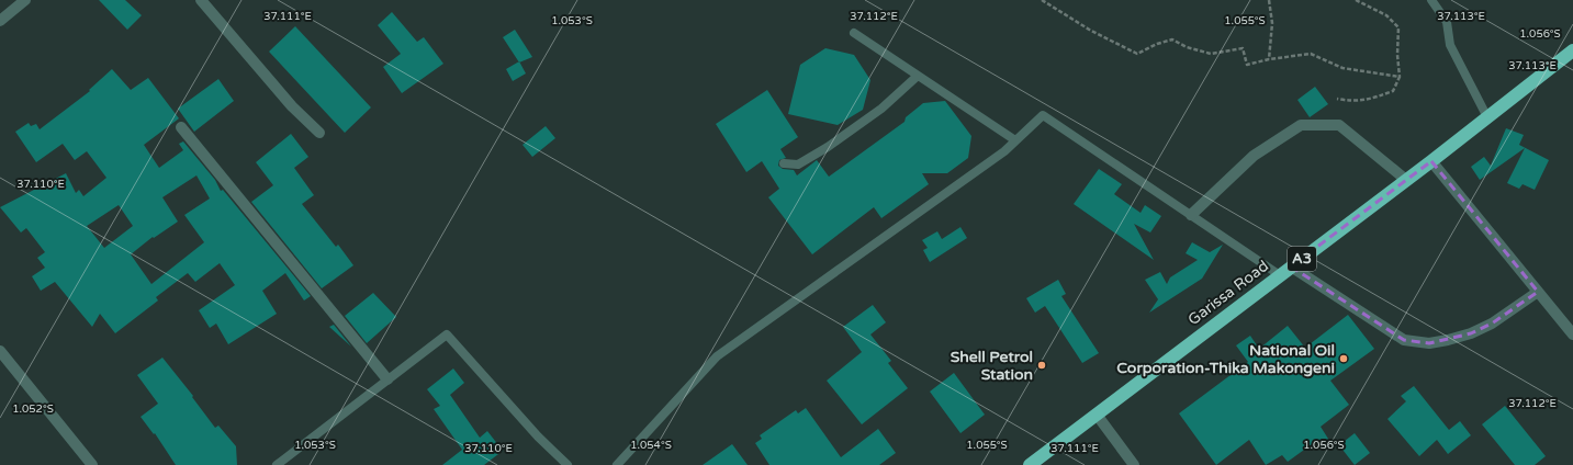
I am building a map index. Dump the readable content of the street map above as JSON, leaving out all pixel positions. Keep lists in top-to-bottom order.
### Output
{
  "streets": {
    "highway": ["A3", "Garissa Road"]
  },
  "places": ["National Oil Corporation-Thika Makongeni", "Shell Petrol Station"],
  "coordinates": [
    "37.111°E",
    "37.112°E",
    "37.113°E",
    "1.053°S",
    "1.055°S",
    "1.056°S",
    "37.110°E",
    "1.052°S",
    "1.054°S"
  ]
}
